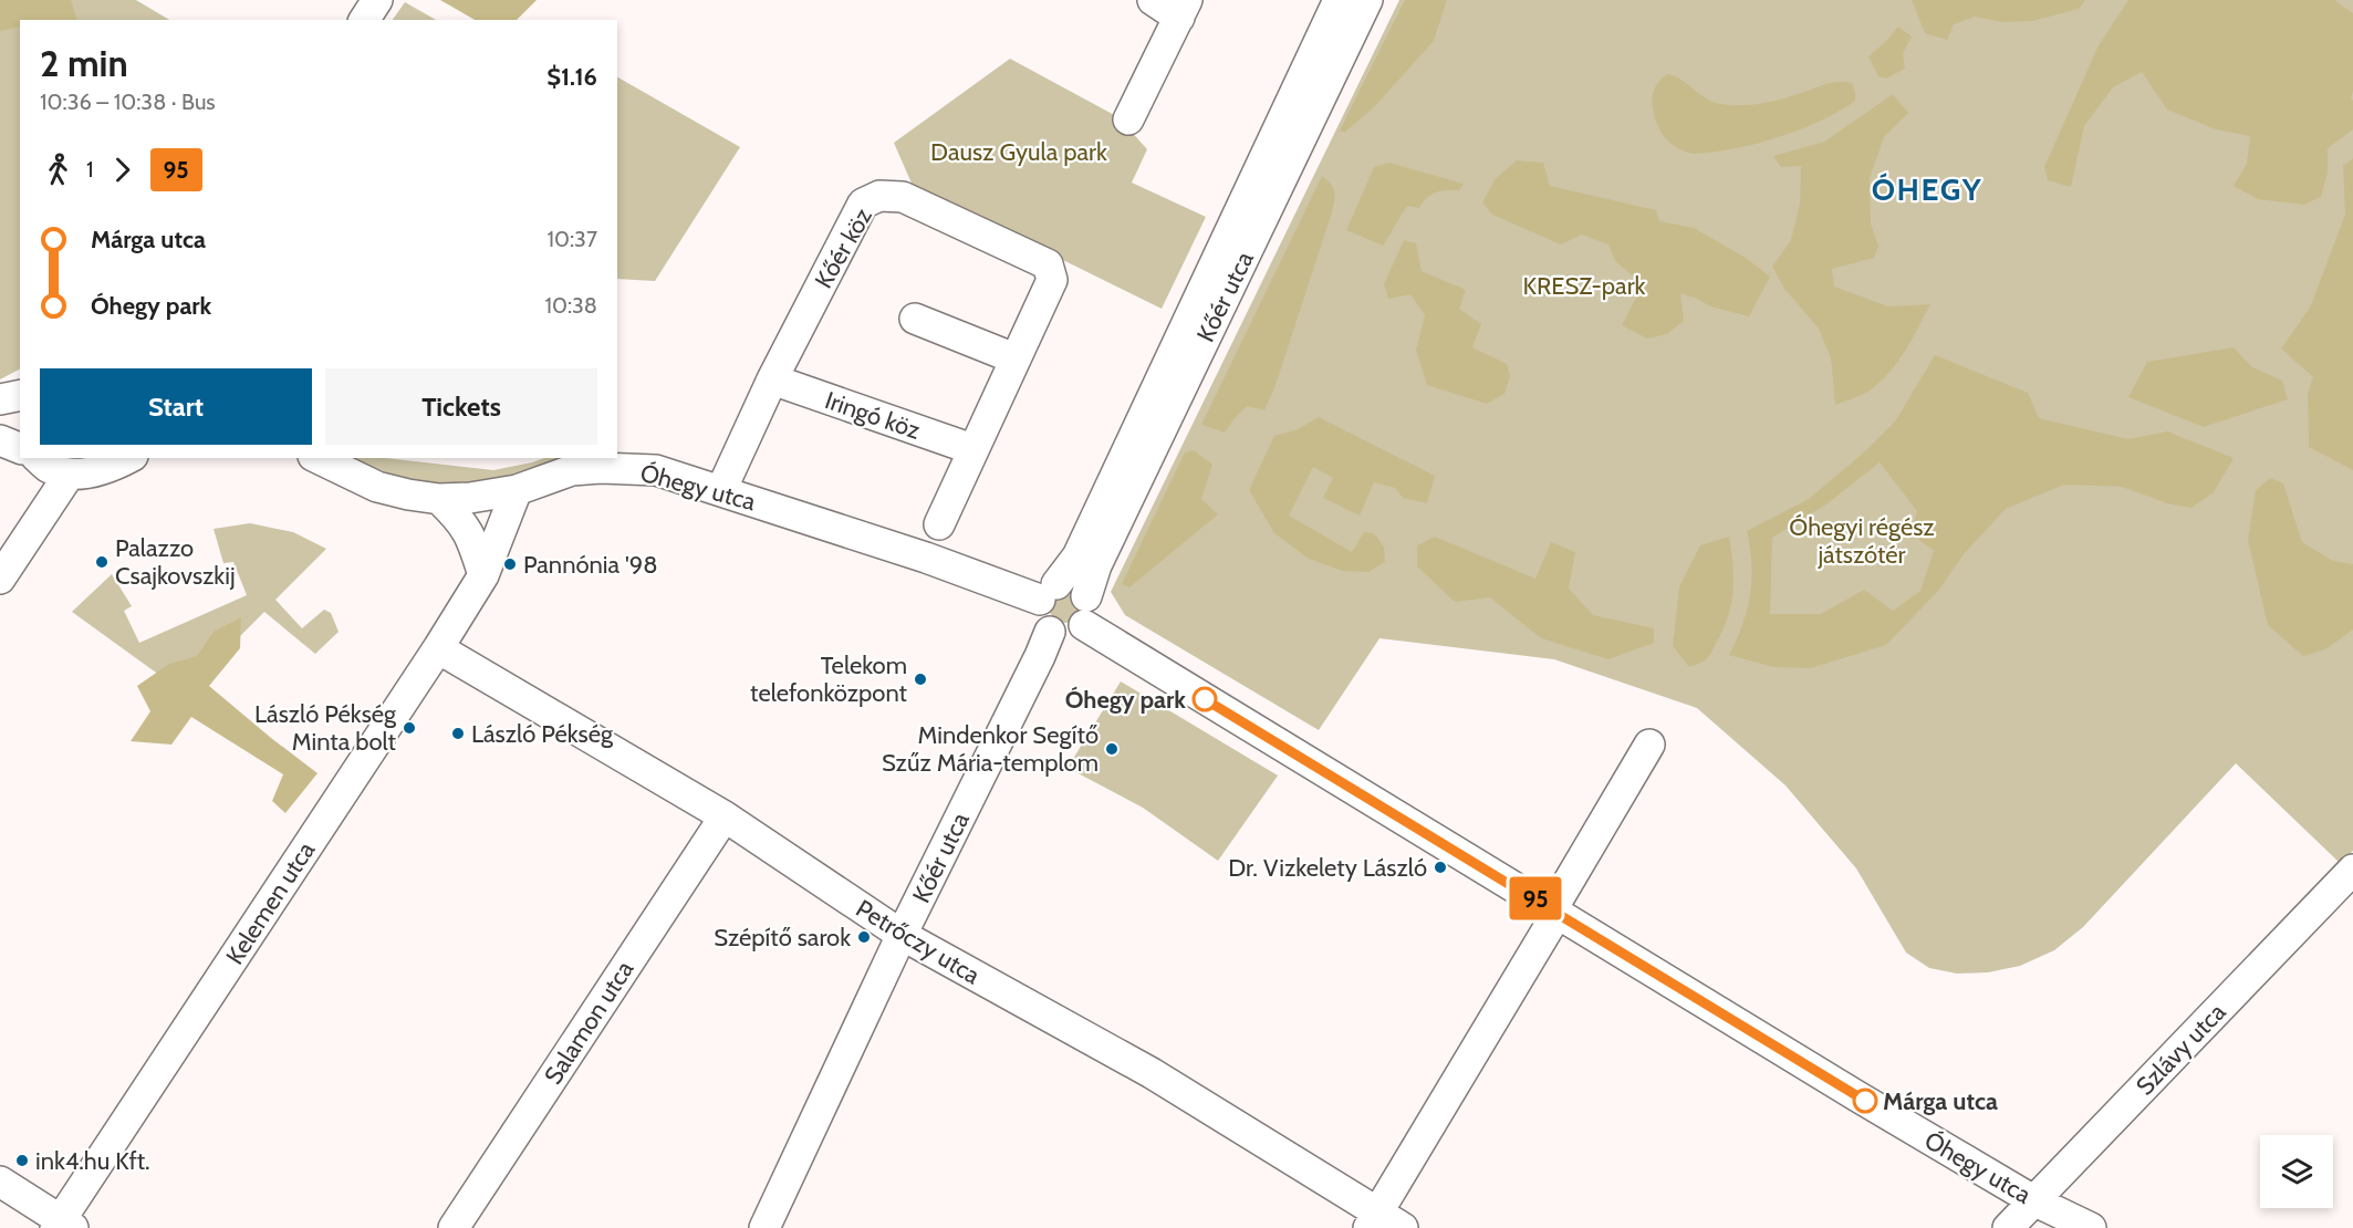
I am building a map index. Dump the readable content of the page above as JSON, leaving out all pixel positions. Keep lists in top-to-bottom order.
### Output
{
  "streets": {
    "street": [
      "Kőér köz",
      "Kőér utca",
      "Iringó köz",
      "Óhegy utca",
      "Kelemen utca",
      "Petrőczy utca",
      "Salamon utca",
      "Szlávy utca"
    ]
  },
  "crossings": [
    ["Kőér köz", "Iringó köz"],
    ["Kőér köz", "Óhegy utca"],
    ["Kőér utca", "Óhegy utca"],
    ["Kőér utca", "Petrőczy utca"],
    ["Óhegy utca", "Kelemen utca"],
    ["Óhegy utca", "Szlávy utca"],
    ["Kelemen utca", "Petrőczy utca"],
    ["Petrőczy utca", "Salamon utca"]
  ],
  "districts": ["ÓHEGY"],
  "parks": ["Dausz Gyula park", "KRESZ-park", "Óhegyi régész játszótér"],
  "places": [
    "Palazzo Csajkovszkij",
    "Pannónia '98",
    "Telekom telefonközpont",
    "Óhegy park",
    "László Pékség Minta bolt",
    "László Pékség",
    "Mindenkor Segítő Szűz Mária-templom",
    "Dr. Vizkelety László",
    "Szépítő sarok",
    "Márga utca",
    "ink4.hu Kft."
  ],
  "lines": ["bus line 95"],
  "page": {
    "on_map": "95",
    "heading": ["2 min", "10:36 – 10:38 · Bus", "$1.16"],
    "legs": ["1", "95"],
    "list": [
      {
        "name": "Márga utca",
        "value": "10:37"
      },
      {
        "name": "Óhegy park",
        "value": "10:38"
      }
    ],
    "buttons": ["Start", "Tickets"]
  }
}
